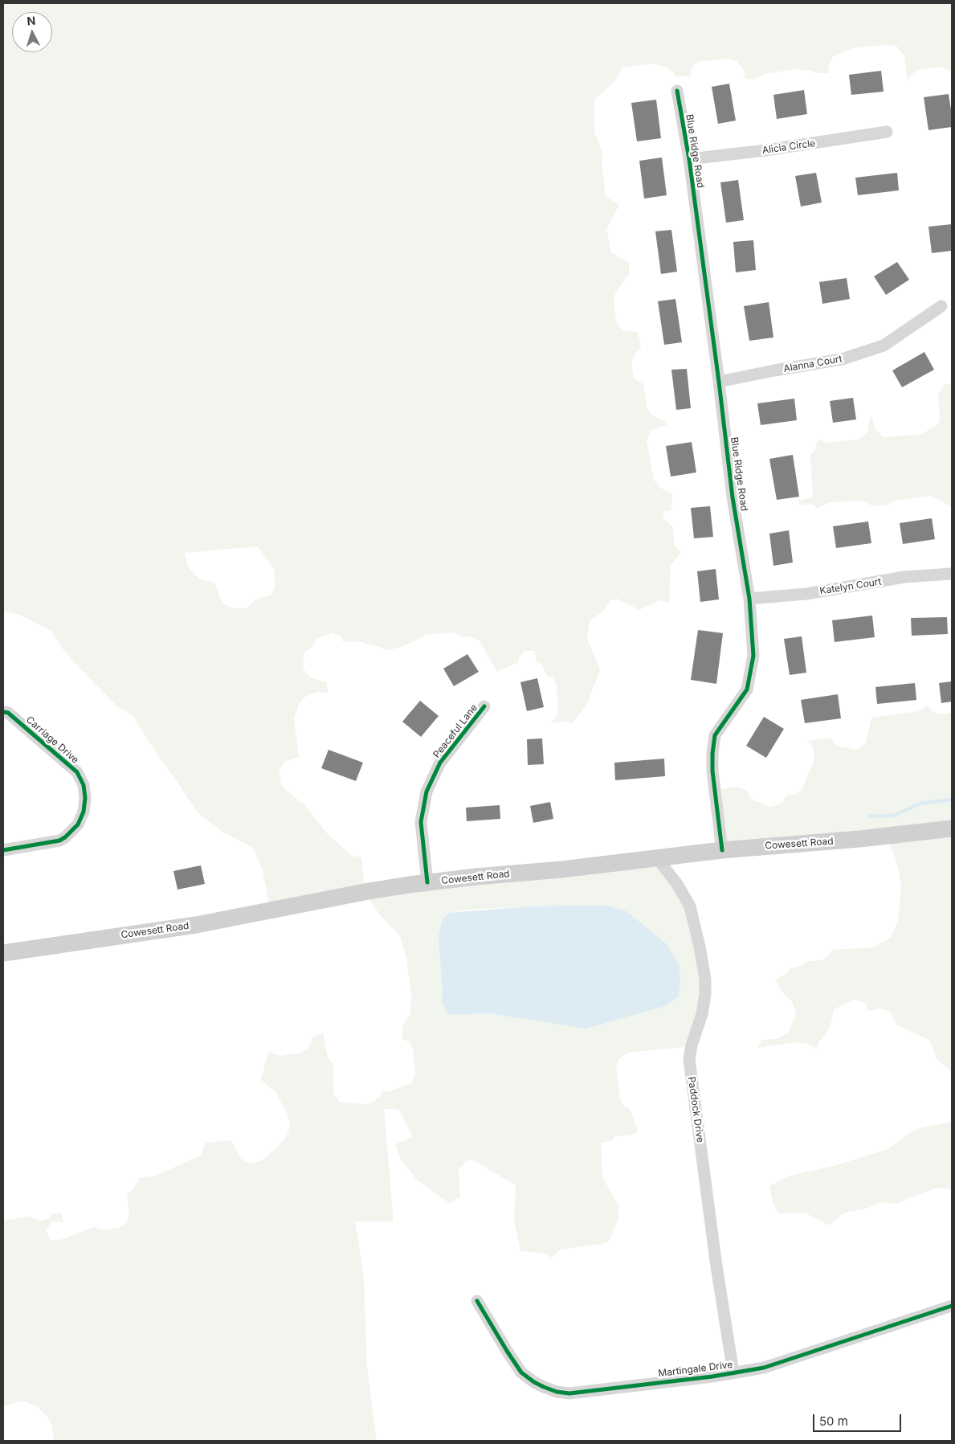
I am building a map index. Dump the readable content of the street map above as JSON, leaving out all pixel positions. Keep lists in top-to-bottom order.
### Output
{
  "streets": {
    "main road": ["Cowesett Road"],
    "street": [
      "Alicia Circle",
      "Blue Ridge Road",
      "Alanna Court",
      "Katelyn Court",
      "Peaceful Lane",
      "Carriage Drive",
      "Paddock Drive",
      "Martingale Drive"
    ]
  },
  "crossings": [
    ["Alicia Circle", "Blue Ridge Road"],
    ["Blue Ridge Road", "Alanna Court"],
    ["Blue Ridge Road", "Katelyn Court"],
    ["Blue Ridge Road", "Cowesett Road"],
    ["Peaceful Lane", "Cowesett Road"],
    ["Cowesett Road", "Paddock Drive"],
    ["Paddock Drive", "Martingale Drive"]
  ],
  "scale_bar": "50 m",
  "north": "top"
}
